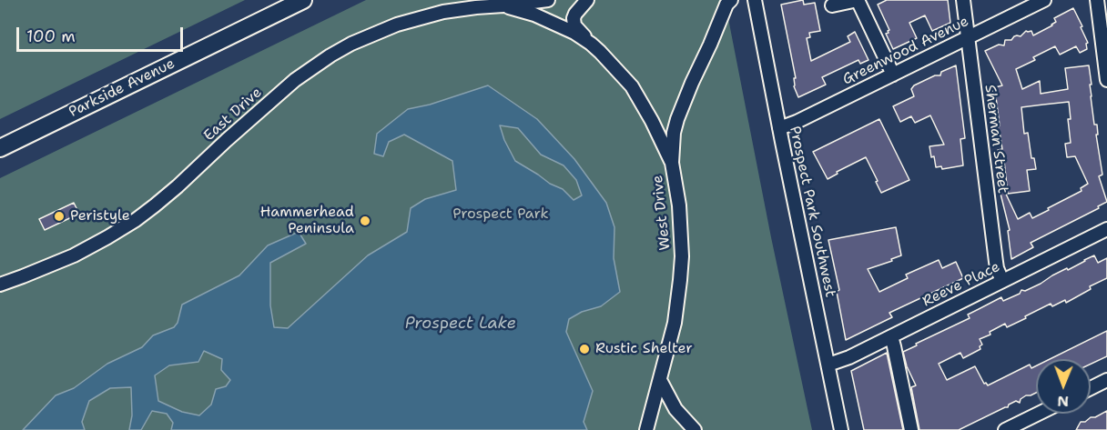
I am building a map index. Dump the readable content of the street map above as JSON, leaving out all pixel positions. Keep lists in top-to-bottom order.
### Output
{
  "streets": {
    "main road": ["Parkside Avenue"],
    "street": [
      "Greenwood Avenue",
      "East Drive",
      "Sherman Street",
      "Prospect Park Southwest",
      "West Drive",
      "Reeve Place"
    ]
  },
  "crossings": [
    ["Greenwood Avenue", "Sherman Street"],
    ["Greenwood Avenue", "Prospect Park Southwest"],
    ["East Drive", "West Drive"],
    ["Sherman Street", "Reeve Place"],
    ["Prospect Park Southwest", "Reeve Place"]
  ],
  "water": ["Prospect Lake"],
  "parks": ["Prospect Park"],
  "places": ["Peristyle", "Hammerhead Peninsula", "Rustic Shelter"],
  "scale_bar": "100 m",
  "north": "bottom"
}
